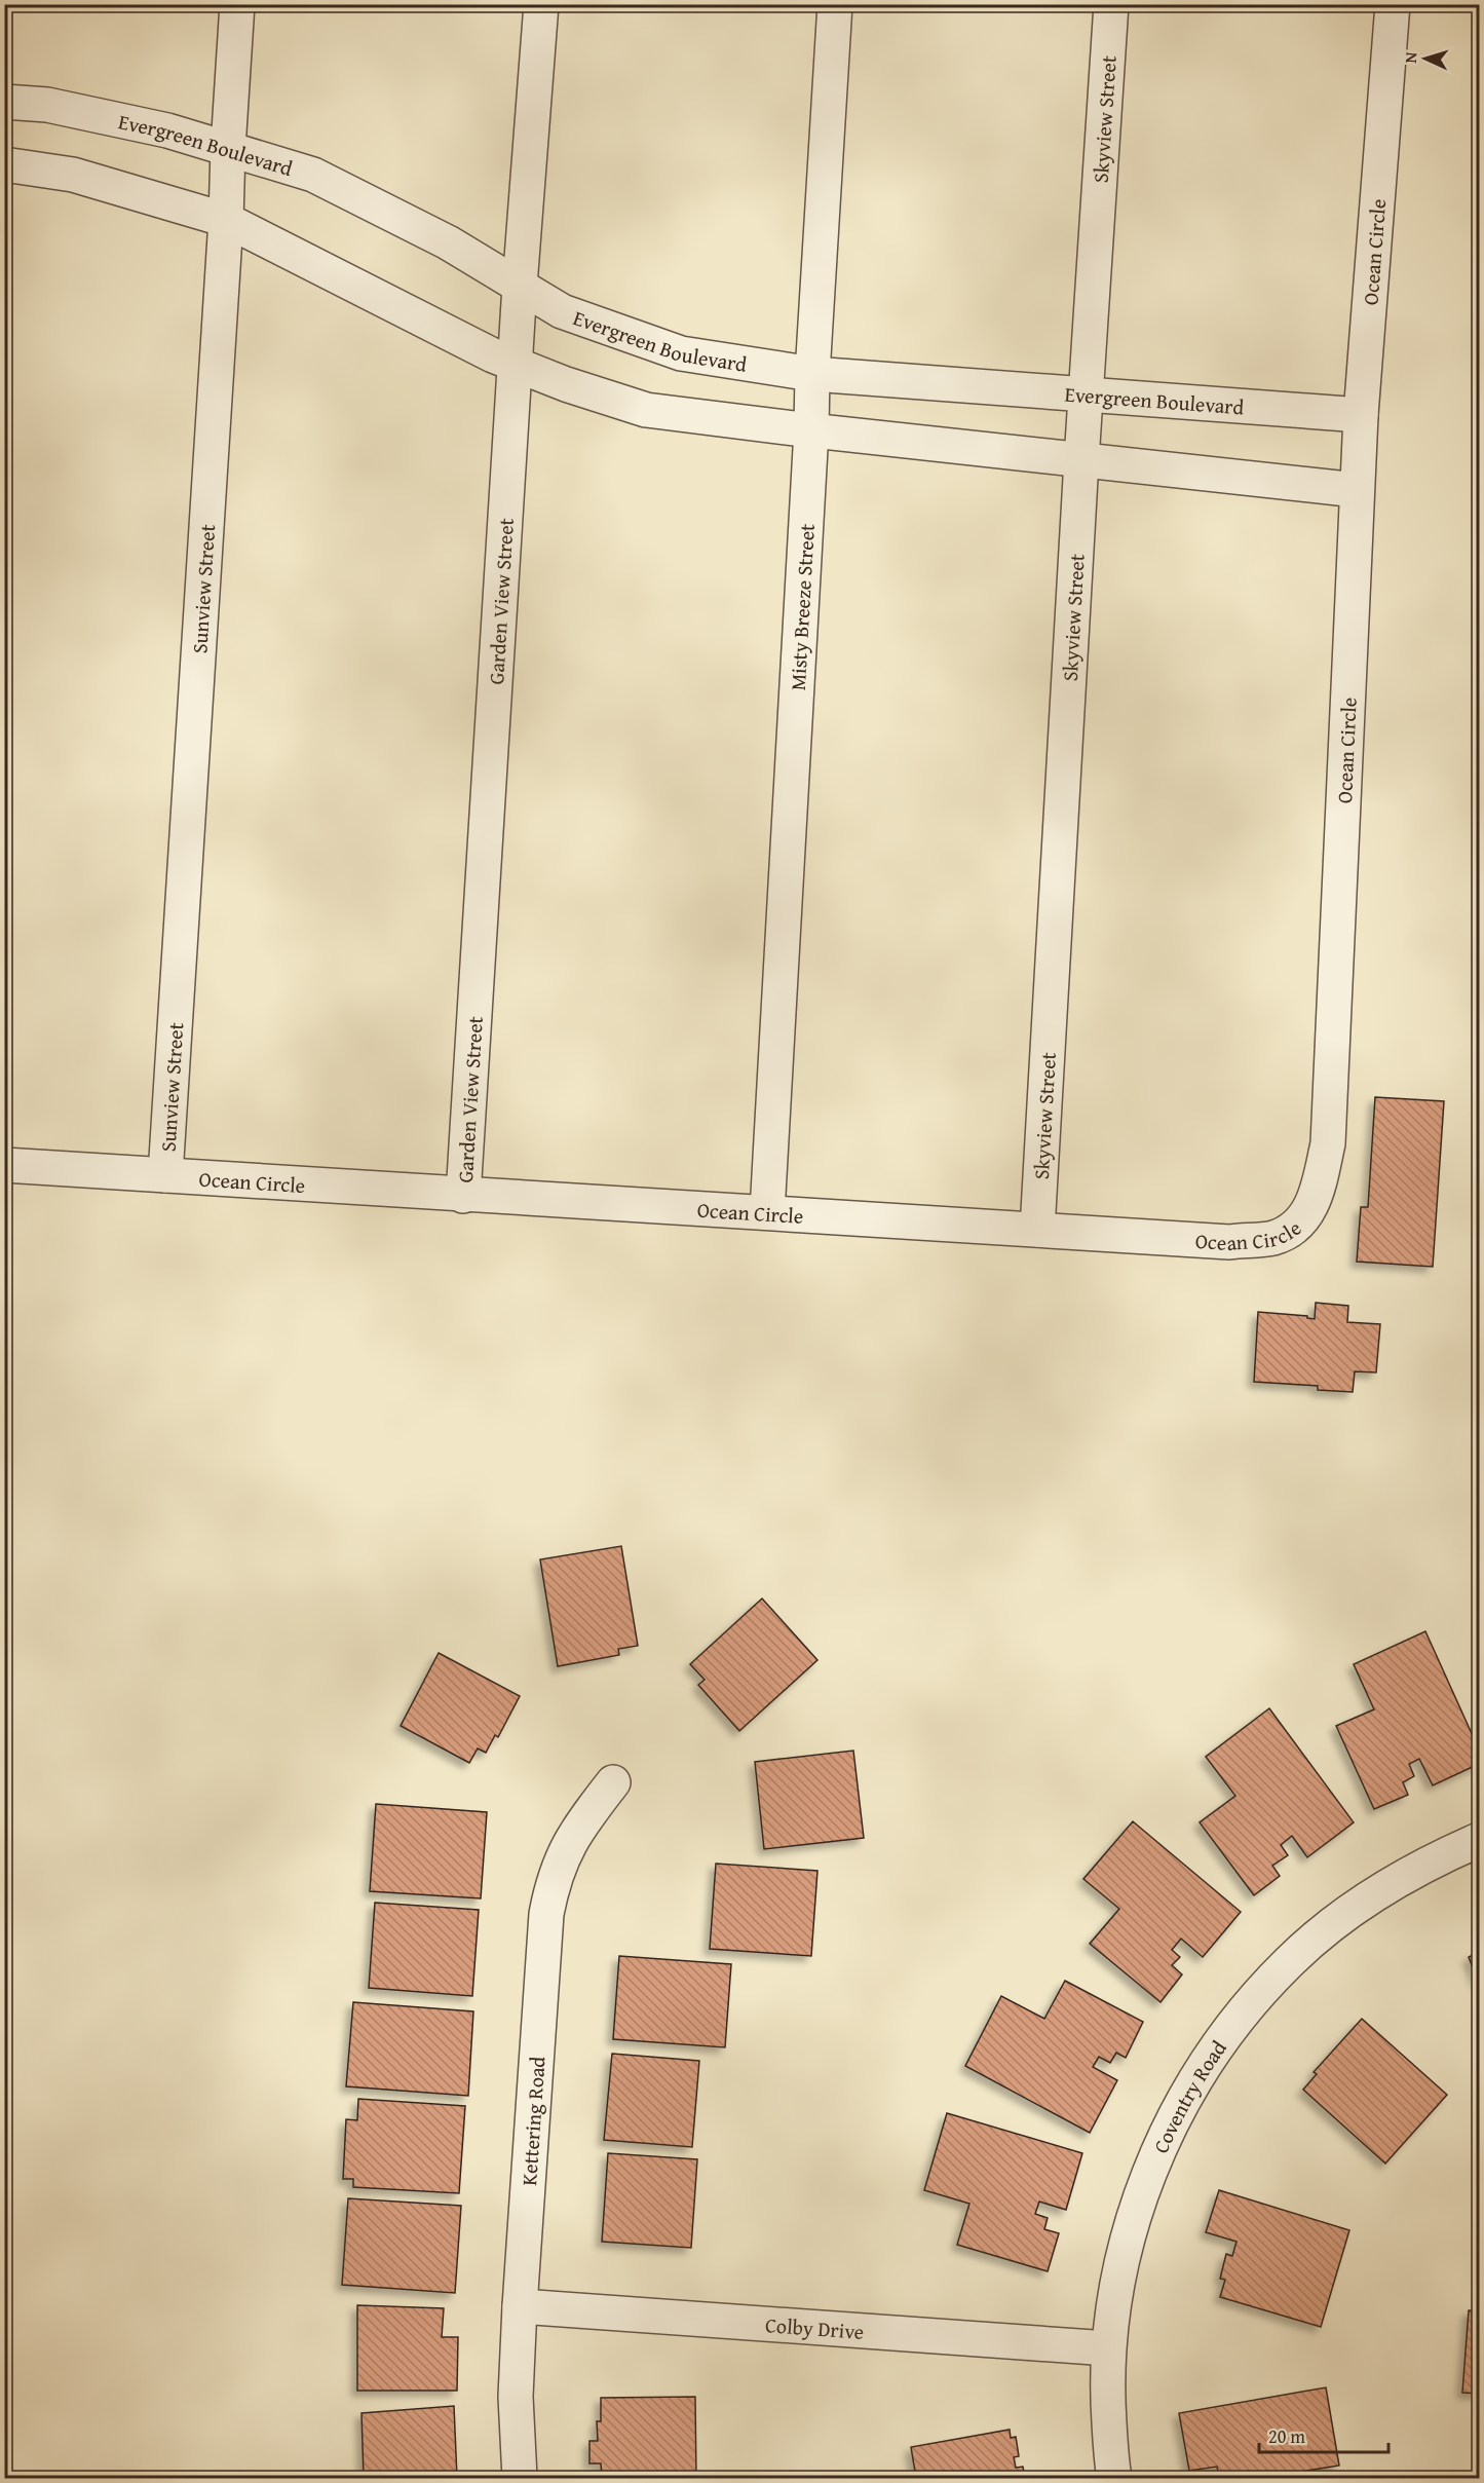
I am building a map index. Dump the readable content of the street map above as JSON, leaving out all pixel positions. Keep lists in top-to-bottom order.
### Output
{
  "streets": {
    "street": [
      "Skyview Street",
      "Evergreen Boulevard",
      "Ocean Circle",
      "Sunview Street",
      "Garden View Street",
      "Misty Breeze Street",
      "Coventry Road",
      "Kettering Road",
      "Colby Drive"
    ]
  },
  "crossings": [
    ["Skyview Street", "Evergreen Boulevard"],
    ["Skyview Street", "Ocean Circle"],
    ["Evergreen Boulevard", "Ocean Circle"],
    ["Evergreen Boulevard", "Sunview Street"],
    ["Evergreen Boulevard", "Garden View Street"],
    ["Evergreen Boulevard", "Misty Breeze Street"],
    ["Ocean Circle", "Sunview Street"],
    ["Ocean Circle", "Garden View Street"],
    ["Ocean Circle", "Misty Breeze Street"],
    ["Coventry Road", "Colby Drive"],
    ["Kettering Road", "Colby Drive"]
  ],
  "scale_bar": "20 m",
  "north": "left"
}
